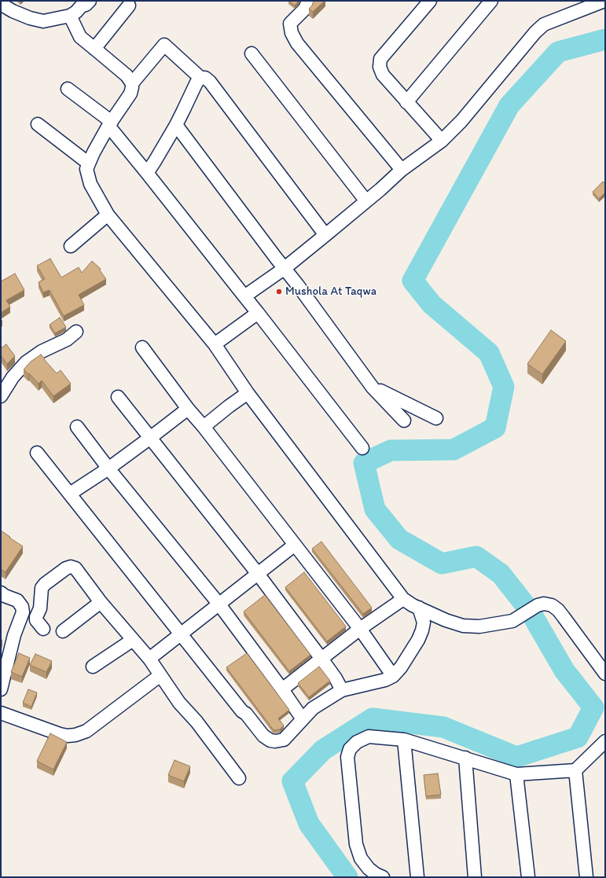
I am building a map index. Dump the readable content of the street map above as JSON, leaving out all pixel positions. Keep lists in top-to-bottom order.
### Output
{
  "places": ["Mushola At Taqwa"]
}
